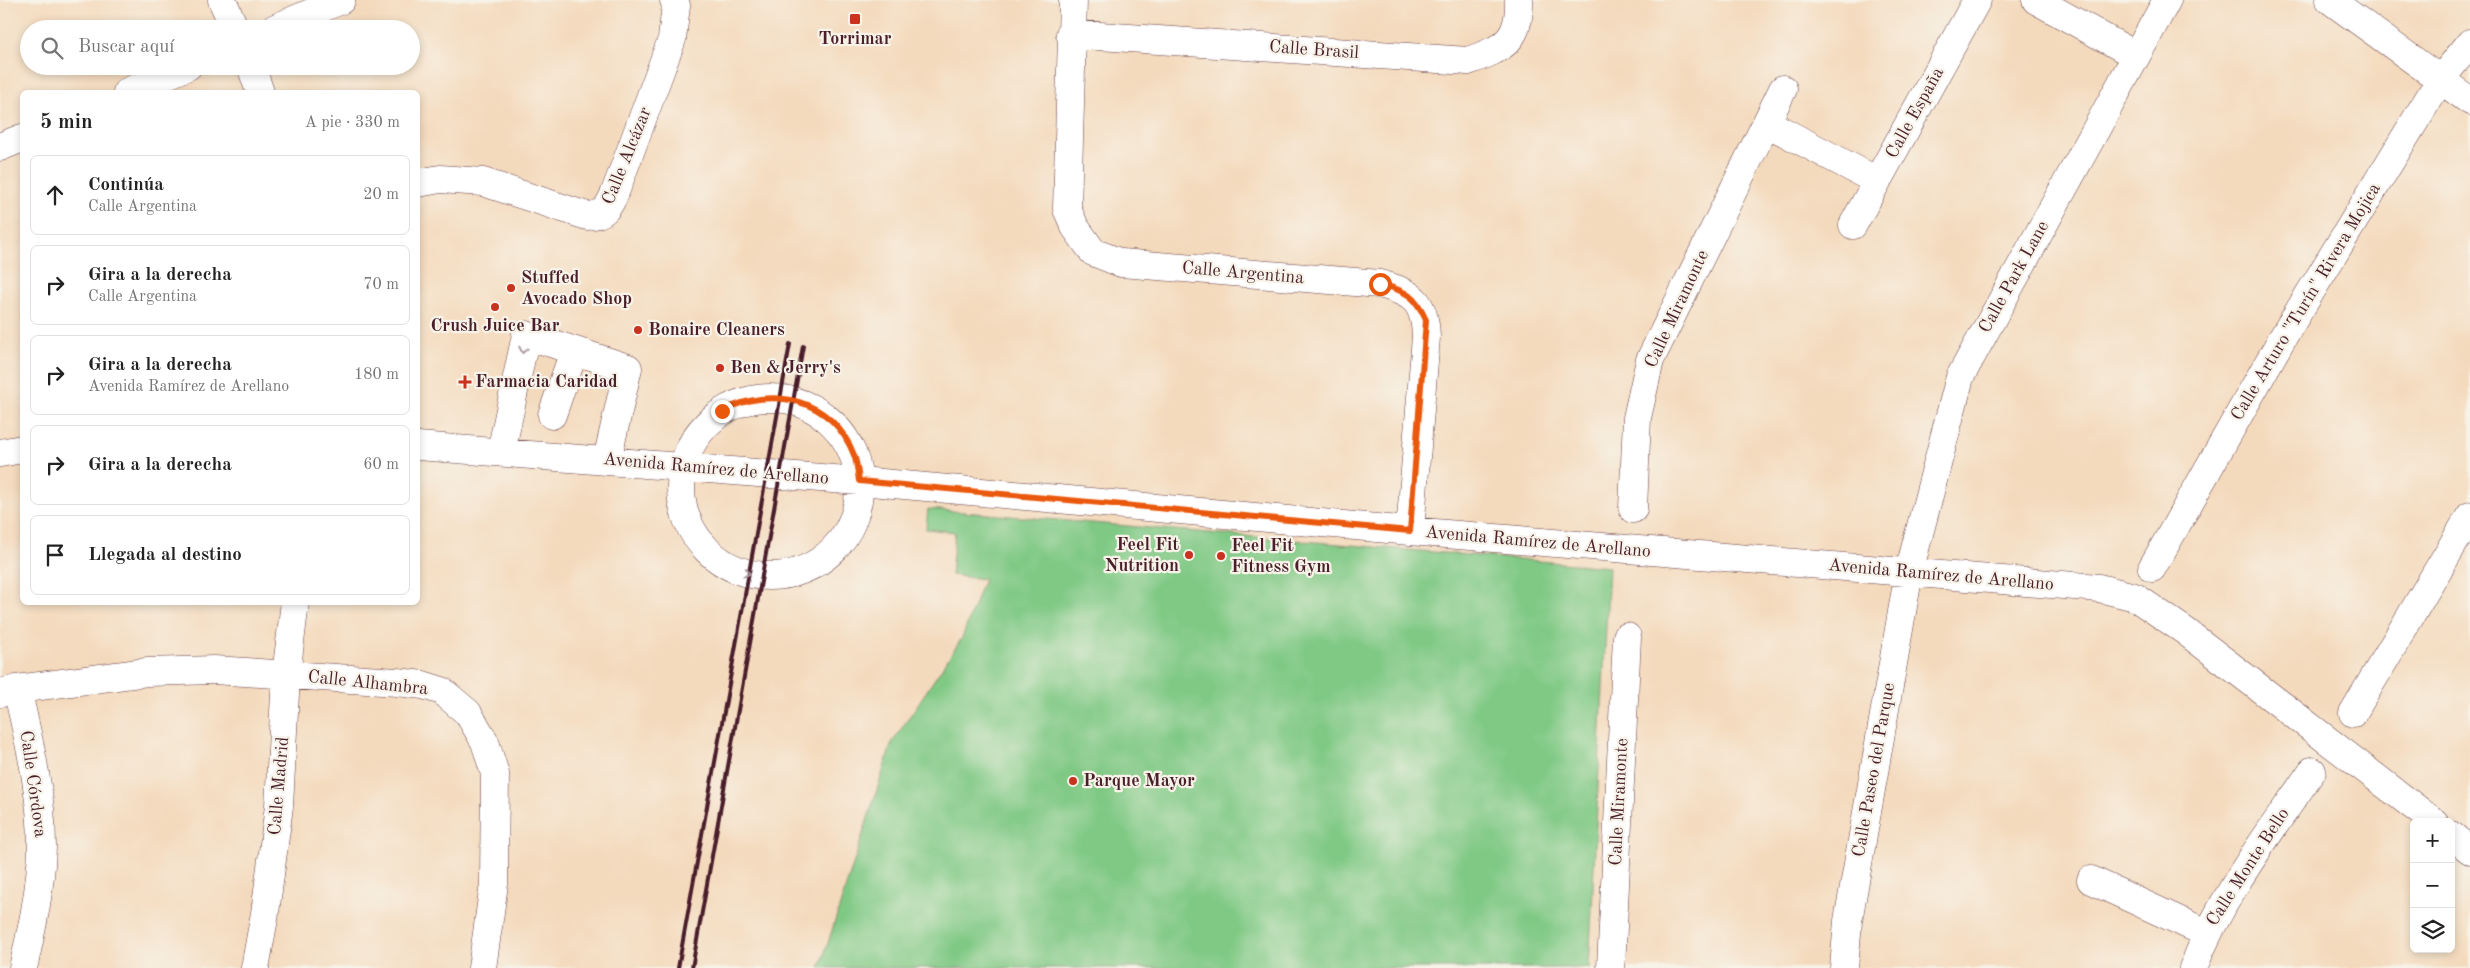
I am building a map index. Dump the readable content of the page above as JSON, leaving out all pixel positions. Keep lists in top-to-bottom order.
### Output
{
  "streets": {
    "street": [
      "Calle Brasil",
      "Calle España",
      "Calle Alcázar",
      "Calle Argentina",
      "Calle Park Lane",
      "Calle Arturo \"Turín\" Rivera Mojica",
      "Calle Miramonte",
      "Avenida Ramírez de Arellano",
      "Calle Alhambra",
      "Calle Paseo del Parque",
      "Calle Córdova",
      "Calle Madrid",
      "Calle Monte Bello"
    ]
  },
  "crossings": [
    ["Calle Brasil", "Calle Argentina"],
    ["Calle Argentina", "Avenida Ramírez de Arellano"],
    ["Calle Park Lane", "Avenida Ramírez de Arellano"],
    ["Calle Park Lane", "Calle Paseo del Parque"],
    ["Avenida Ramírez de Arellano", "Calle Paseo del Parque"],
    ["Calle Alhambra", "Calle Córdova"],
    ["Calle Alhambra", "Calle Madrid"]
  ],
  "places": {
    "transit": ["Torrimar"],
    "other": [
      "Stuffed Avocado Shop",
      "Crush Juice Bar",
      "Bonaire Cleaners",
      "Ben & Jerry's",
      "Feel Fit Nutrition",
      "Feel Fit Fitness Gym",
      "Parque Mayor"
    ],
    "health": ["Farmacia Caridad"]
  },
  "page": {
    "search": "Buscar aquí",
    "heading": ["5 min", "A pie · 330 m"],
    "list": [
      ["Continúa", "Calle Argentina", "20 m"],
      ["Gira a la derecha", "Calle Argentina", "70 m"],
      ["Gira a la derecha", "Avenida Ramírez de Arellano", "180 m"],
      ["Gira a la derecha", "60 m"],
      "Llegada al destino"
    ],
    "map_buttons": ["+", "−"]
  }
}
